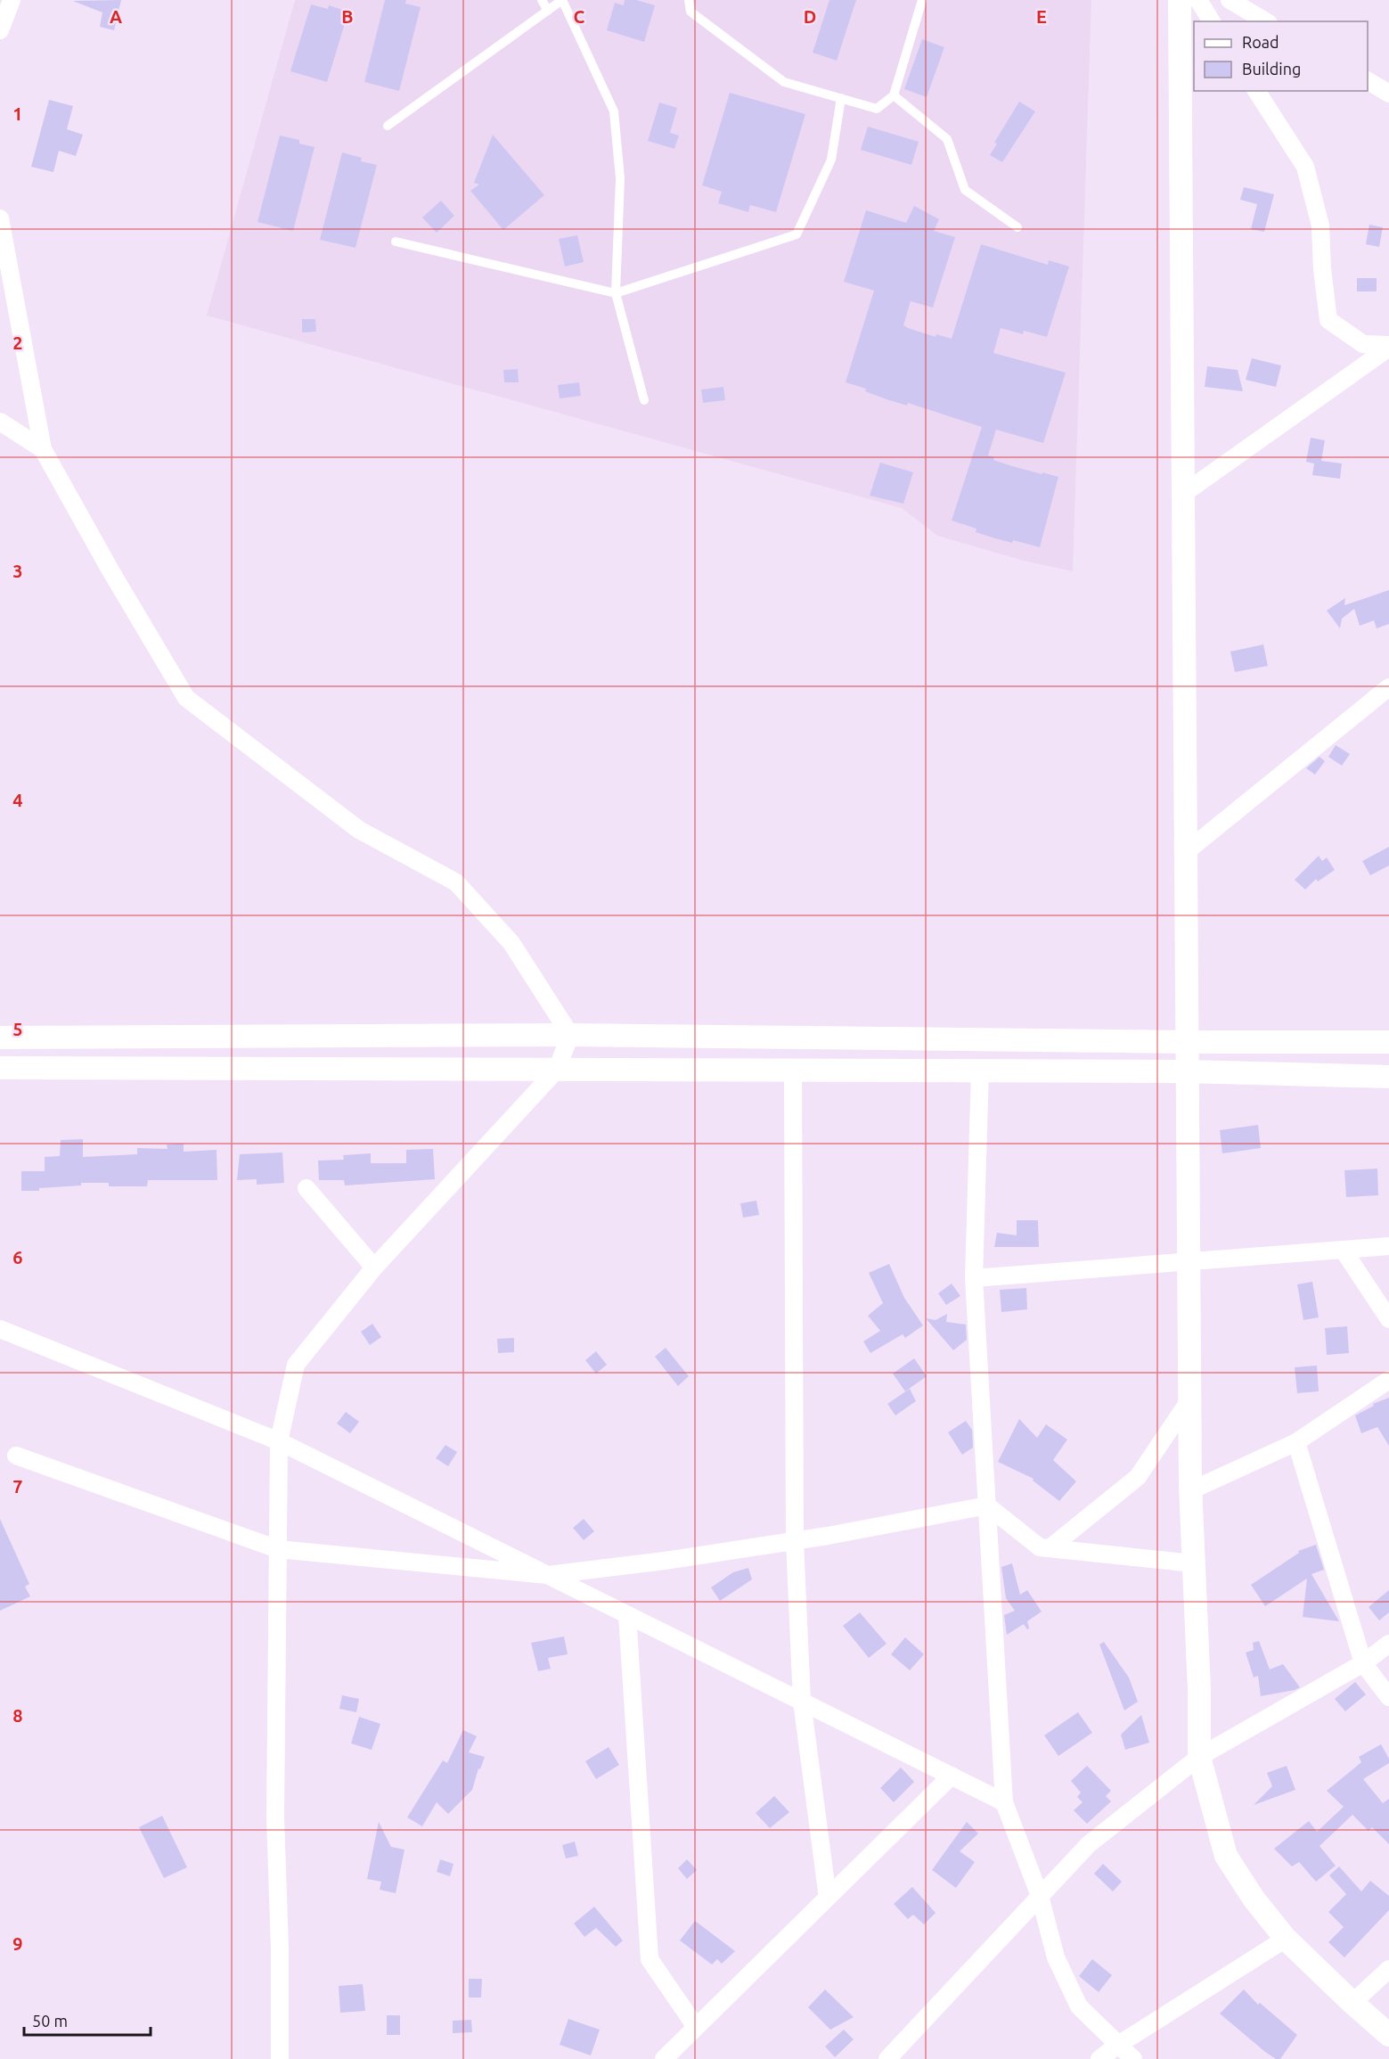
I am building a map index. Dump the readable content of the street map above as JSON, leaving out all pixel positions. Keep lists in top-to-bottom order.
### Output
{
  "legend": ["Road", "Building"],
  "scale_bar": "50 m",
  "grid": {
    "columns": [
      "A",
      "B",
      "C",
      "D",
      "E"
    ],
    "rows": [
      "1",
      "2",
      "3",
      "4",
      "5",
      "6",
      "7",
      "8",
      "9"
    ]
  }
}
